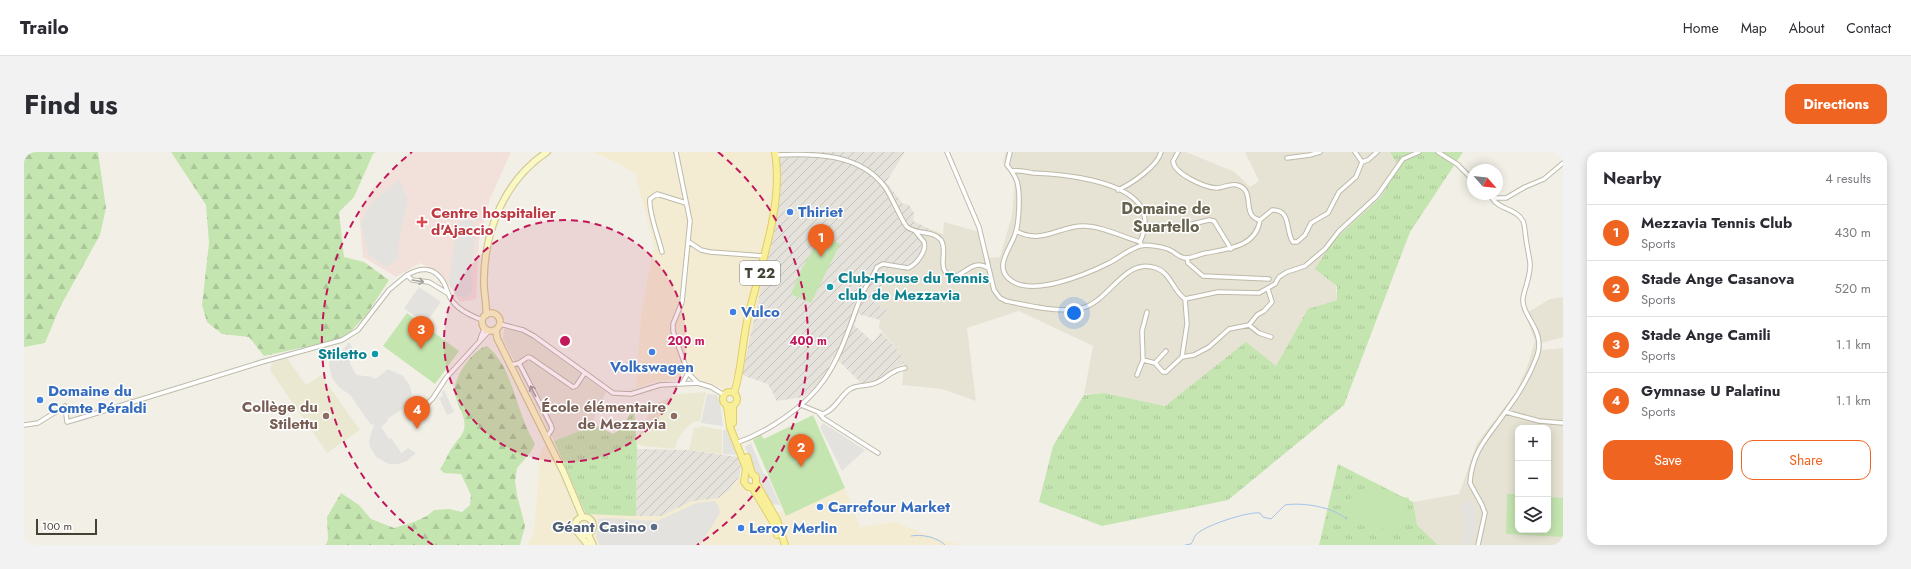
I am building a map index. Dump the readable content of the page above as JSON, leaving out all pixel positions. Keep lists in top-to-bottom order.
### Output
{
  "streets": {
    "main road": ["T 22"]
  },
  "districts": ["Domaine de Suartello"],
  "places": {
    "other": [
      "Thiriet",
      "Club-House du Tennis club de Mezzavia",
      "Vulco",
      "Volkswagen",
      "Stiletto",
      "Domaine du Comte Péraldi",
      "Collège du Stilettu",
      "École élémentaire de Mezzavia",
      "Carrefour Market",
      "Géant Casino",
      "Leroy Merlin"
    ],
    "health": ["Centre hospitalier d'Ajaccio"]
  },
  "scale_bar": "100 m",
  "north": "bottom right",
  "page": {
    "header": "Trailo",
    "nav": [
      "Home",
      "Map",
      "About",
      "Contact"
    ],
    "title": "Find us",
    "buttons": [
      "Directions",
      ["Save", "Share"]
    ],
    "heading": ["Nearby", "4 results"],
    "list": [
      {
        "mark": "1",
        "name": "Mezzavia Tennis Club",
        "note": "Sports",
        "value": "430 m"
      },
      {
        "mark": "2",
        "name": "Stade Ange Casanova",
        "note": "Sports",
        "value": "520 m"
      },
      {
        "mark": "3",
        "name": "Stade Ange Camili",
        "note": "Sports",
        "value": "1.1 km"
      },
      {
        "mark": "4",
        "name": "Gymnase U Palatinu",
        "note": "Sports",
        "value": "1.1 km"
      }
    ],
    "pins": [
      "1",
      "3",
      "4",
      "2"
    ],
    "map_buttons": ["+", "−"],
    "scale": "100 m"
  },
  "rings": ["200 m", "400 m"]
}
